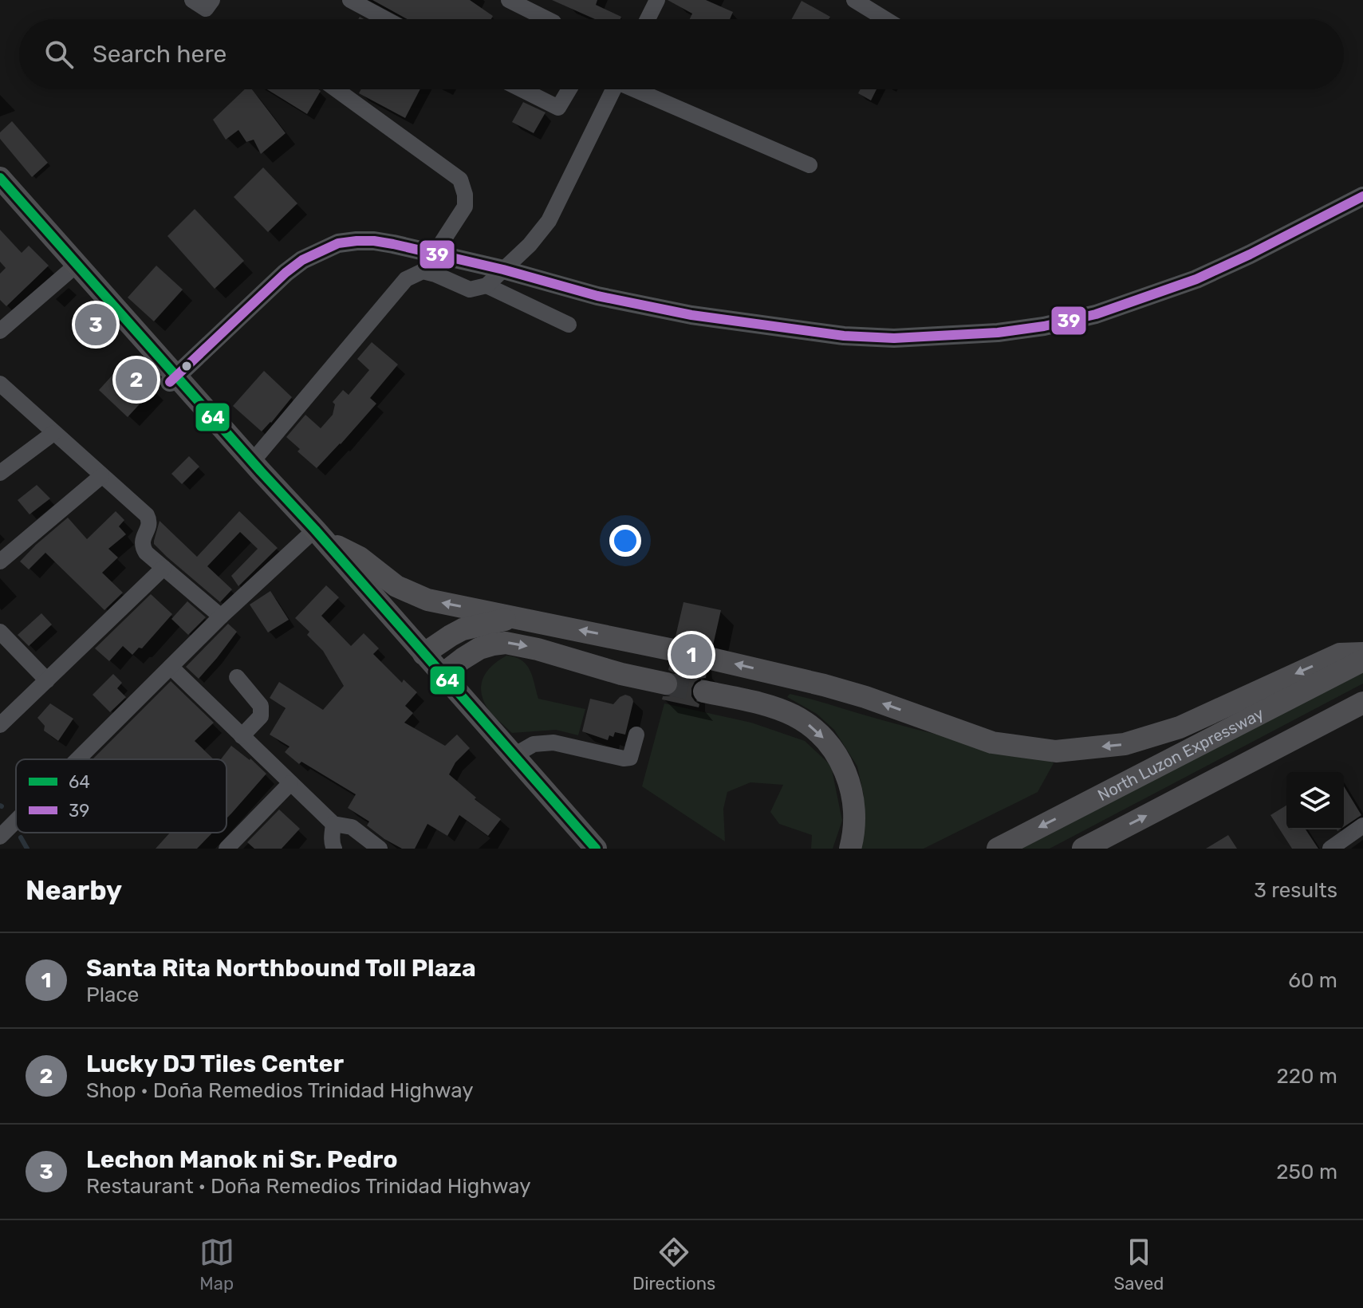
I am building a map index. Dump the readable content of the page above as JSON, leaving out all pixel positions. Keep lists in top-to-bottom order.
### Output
{
  "streets": {
    "highway": ["North Luzon Expressway"]
  },
  "lines": ["transit line 64", "transit line 39"],
  "legend": ["64", "39"],
  "page": {
    "search": "Search here",
    "pins": ["3", "2", "1"],
    "heading": ["Nearby", "3 results"],
    "list": [
      {
        "mark": "1",
        "name": "Santa Rita Northbound Toll Plaza",
        "note": "Place",
        "value": "60 m"
      },
      {
        "mark": "2",
        "name": "Lucky DJ Tiles Center",
        "note": "Shop · Doña Remedios Trinidad Highway",
        "value": "220 m"
      },
      {
        "mark": "3",
        "name": "Lechon Manok ni Sr. Pedro",
        "note": "Restaurant · Doña Remedios Trinidad Highway",
        "value": "250 m"
      }
    ],
    "nav": ["Map", "Directions", "Saved"]
  }
}
